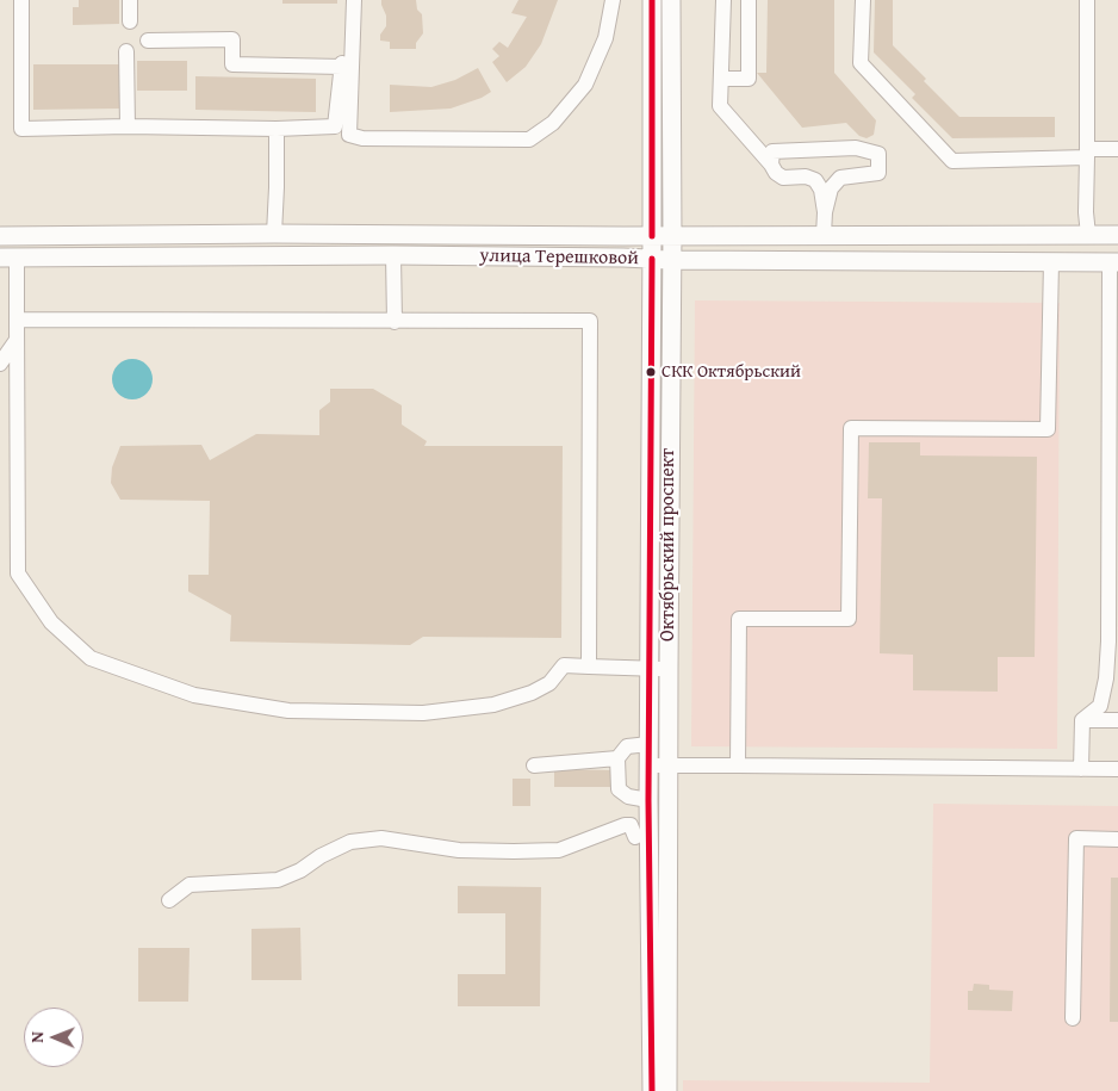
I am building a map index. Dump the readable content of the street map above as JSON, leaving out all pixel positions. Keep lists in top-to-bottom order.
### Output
{
  "streets": {
    "main road": ["улица Терешковой", "Октябрьский проспект"]
  },
  "crossings": [
    ["улица Терешковой", "Октябрьский проспект"]
  ],
  "places": ["СКК Октябрьский"],
  "north": "left"
}
